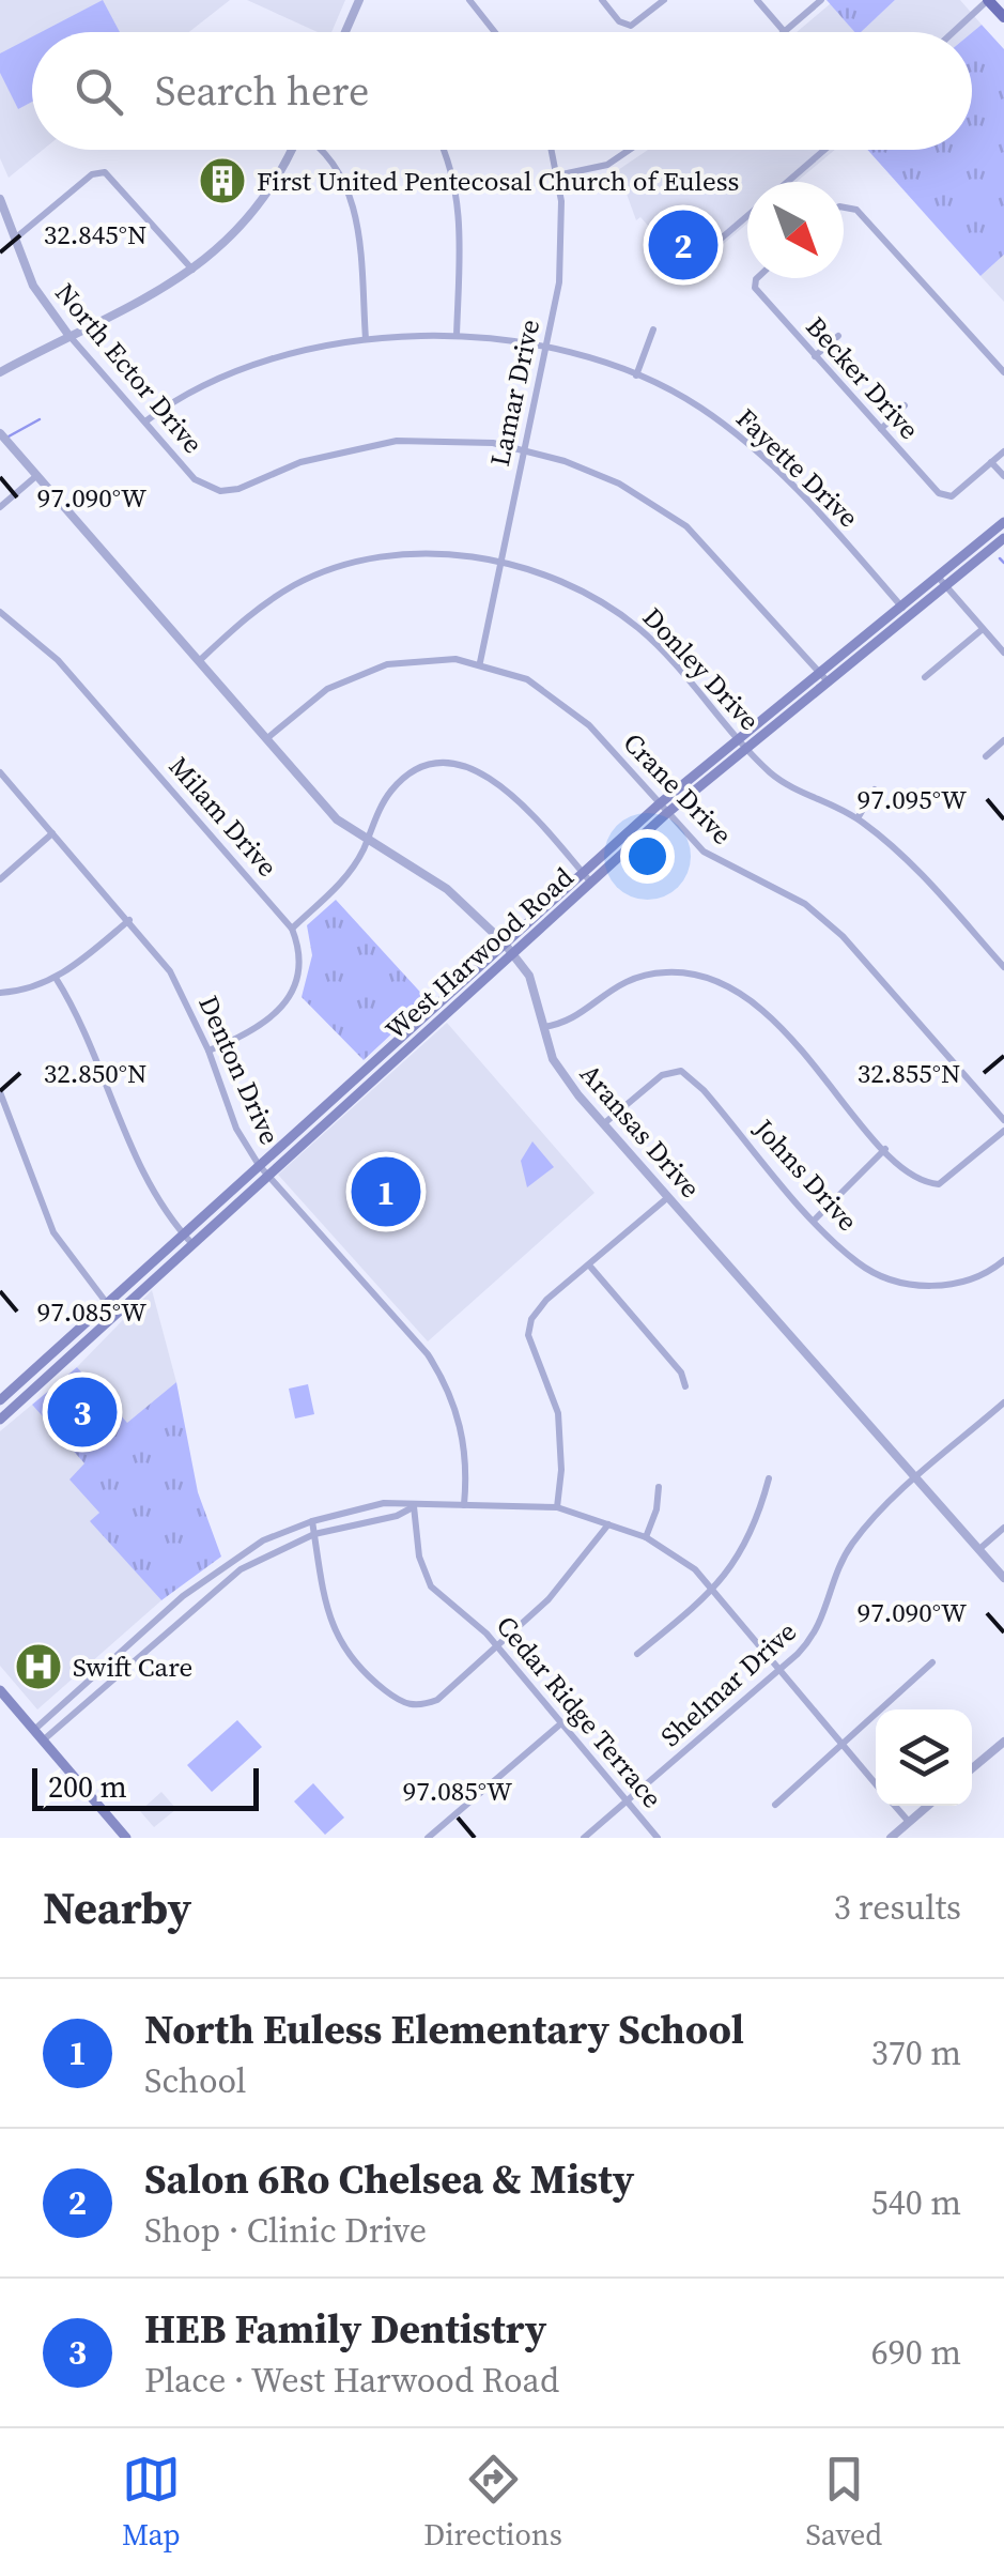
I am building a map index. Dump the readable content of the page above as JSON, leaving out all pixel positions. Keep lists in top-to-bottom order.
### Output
{
  "streets": {
    "main road": ["West Harwood Road"],
    "street": [
      "North Ector Drive",
      "Becker Drive",
      "Lamar Drive",
      "Fayette Drive",
      "Donley Drive",
      "Crane Drive",
      "Milam Drive",
      "Denton Drive",
      "Aransas Drive",
      "Johns Drive",
      "Shelmar Drive",
      "Cedar Ridge Terrace"
    ]
  },
  "crossings": [
    ["North Ector Drive", "Lamar Drive"],
    ["North Ector Drive", "Fayette Drive"],
    ["North Ector Drive", "West Harwood Road"],
    ["Lamar Drive", "Fayette Drive"],
    ["Lamar Drive", "Donley Drive"],
    ["Lamar Drive", "Crane Drive"],
    ["Fayette Drive", "West Harwood Road"],
    ["Donley Drive", "West Harwood Road"],
    ["Donley Drive", "Aransas Drive"],
    ["Crane Drive", "West Harwood Road"],
    ["Crane Drive", "Aransas Drive"],
    ["West Harwood Road", "Denton Drive"],
    ["West Harwood Road", "Aransas Drive"],
    ["Aransas Drive", "Johns Drive"],
    ["Aransas Drive", "Shelmar Drive"],
    ["Shelmar Drive", "Cedar Ridge Terrace"]
  ],
  "places": {
    "building": ["First United Pentecosal Church of Euless"],
    "hospital": ["Swift Care"]
  },
  "scale_bar": "200 m",
  "north": "bottom right",
  "page": {
    "search": "Search here",
    "pins": ["2", "1", "3"],
    "scale": "200 m",
    "heading": ["Nearby", "3 results"],
    "list": [
      {
        "mark": "1",
        "name": "North Euless Elementary School",
        "note": "School",
        "value": "370 m"
      },
      {
        "mark": "2",
        "name": "Salon 6Ro Chelsea & Misty",
        "note": "Shop · Clinic Drive",
        "value": "540 m"
      },
      {
        "mark": "3",
        "name": "HEB Family Dentistry",
        "note": "Place · West Harwood Road",
        "value": "690 m"
      }
    ],
    "nav": ["Map", "Directions", "Saved"]
  },
  "coordinates": [
    "32.845°N",
    "97.090°W",
    "97.095°W",
    "32.850°N",
    "32.855°N",
    "97.085°W"
  ]
}
